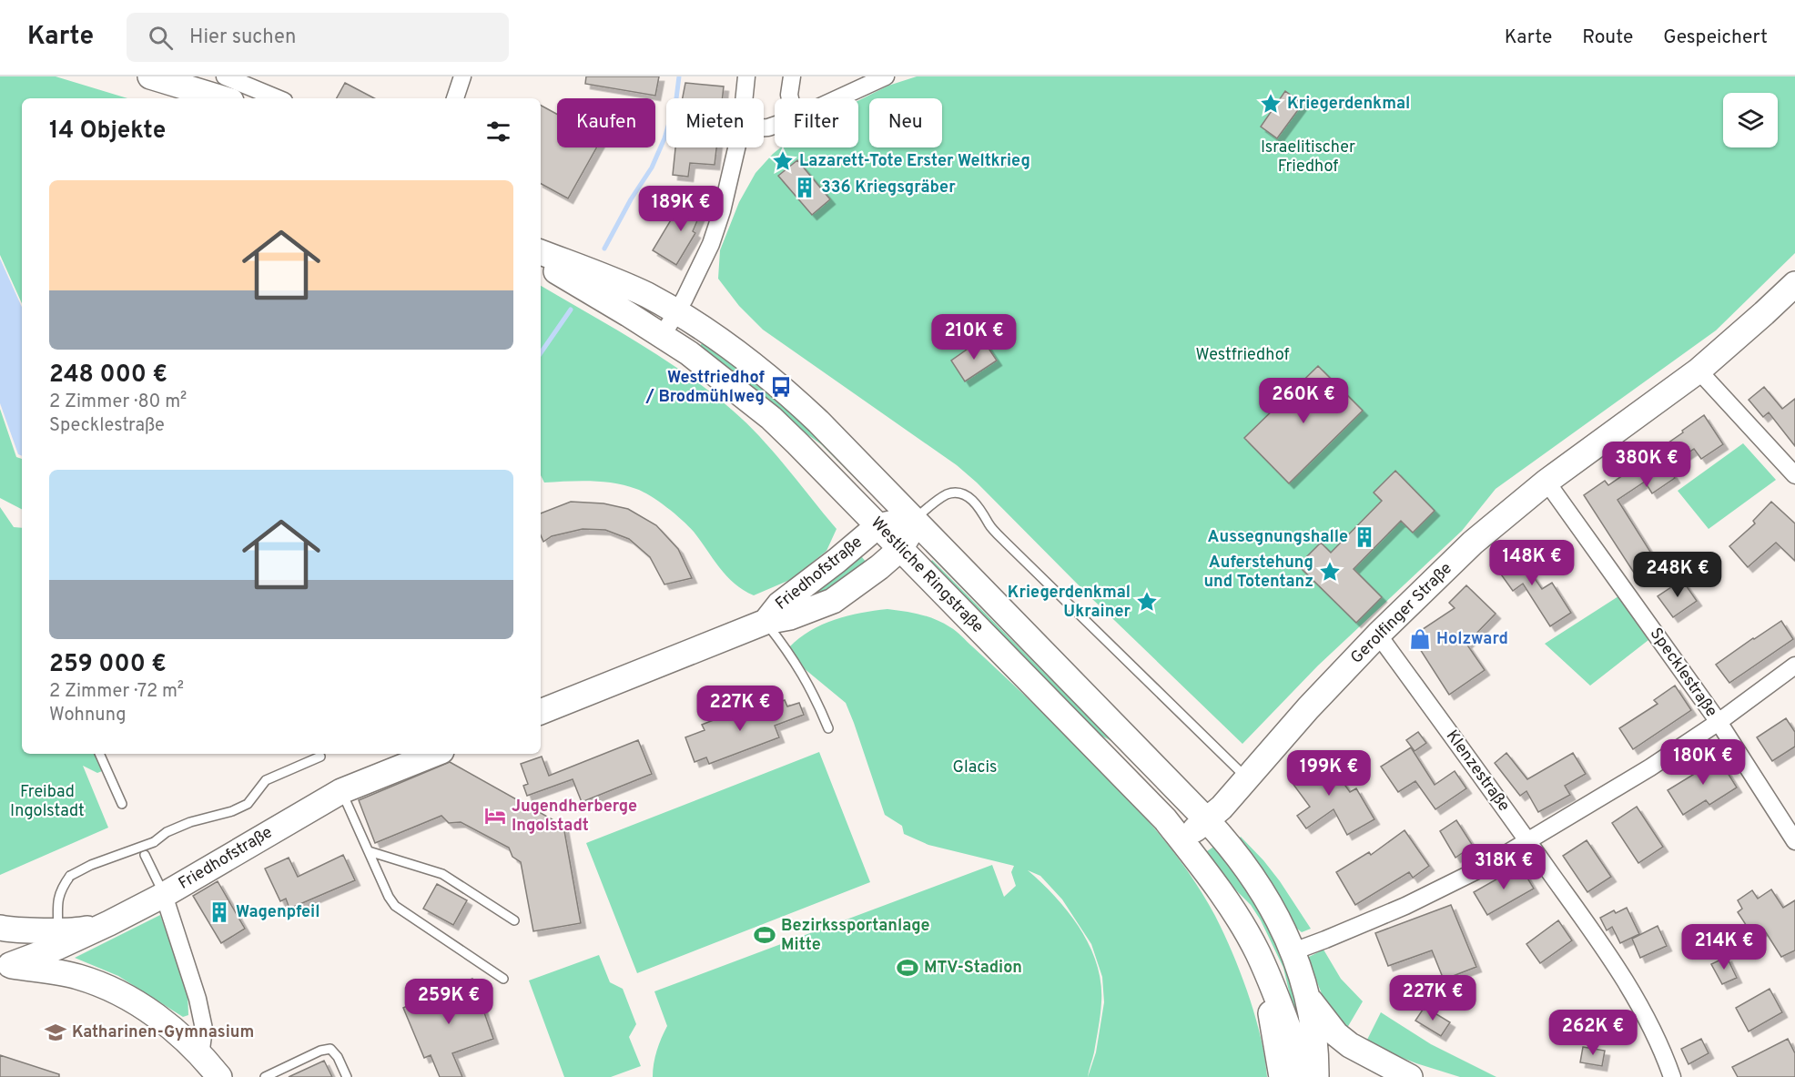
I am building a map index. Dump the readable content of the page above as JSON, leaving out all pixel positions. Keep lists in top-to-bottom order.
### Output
{
  "streets": {
    "main road": ["Friedhofstraße", "Westliche Ringstraße", "Gerolfinger Straße"],
    "street": ["Specklestraße", "Klenzestraße"]
  },
  "crossings": [
    ["Friedhofstraße", "Westliche Ringstraße"],
    ["Westliche Ringstraße", "Gerolfinger Straße"],
    ["Gerolfinger Straße", "Specklestraße"],
    ["Gerolfinger Straße", "Klenzestraße"]
  ],
  "parks": [
    "Israelitischer Friedhof",
    "Westfriedhof",
    "Glacis",
    "Freibad Ingolstadt"
  ],
  "places": {
    "place": [
      "Kriegerdenkmal",
      "Lazarett-Tote Erster Weltkrieg",
      "Auferstehung und Totentanz",
      "Kriegerdenkmal Ukrainer"
    ],
    "building": ["336 Kriegsgräber", "Aussegnungshalle", "Wagenpfeil"],
    "bus stop": ["Westfriedhof / Brodmühlweg"],
    "shop": ["Holzward"],
    "hotel": ["Jugendherberge Ingolstadt"],
    "sports": ["Bezirkssportanlage Mitte", "MTV-Stadion"],
    "school or university": ["Katharinen-Gymnasium"]
  },
  "page": {
    "header": "Karte",
    "search": "Hier suchen",
    "nav": ["Karte", "Route", "Gespeichert"],
    "chip": [
      "Kaufen",
      "Mieten",
      "Filter",
      "Neu"
    ],
    "heading": "14 Objekte",
    "list": [
      {
        "name": "248 000 €",
        "note": "2 Zimmer · 80 m² · Specklestraße"
      },
      {
        "name": "259 000 €",
        "note": "2 Zimmer · 72 m² · Wohnung"
      }
    ],
    "price": [
      "189K €",
      "210K €",
      "260K €",
      "380K €",
      "148K €",
      "248K €",
      "227K €",
      "180K €",
      "199K €",
      "318K €",
      "214K €",
      "227K €",
      "259K €",
      "262K €"
    ]
  }
}
